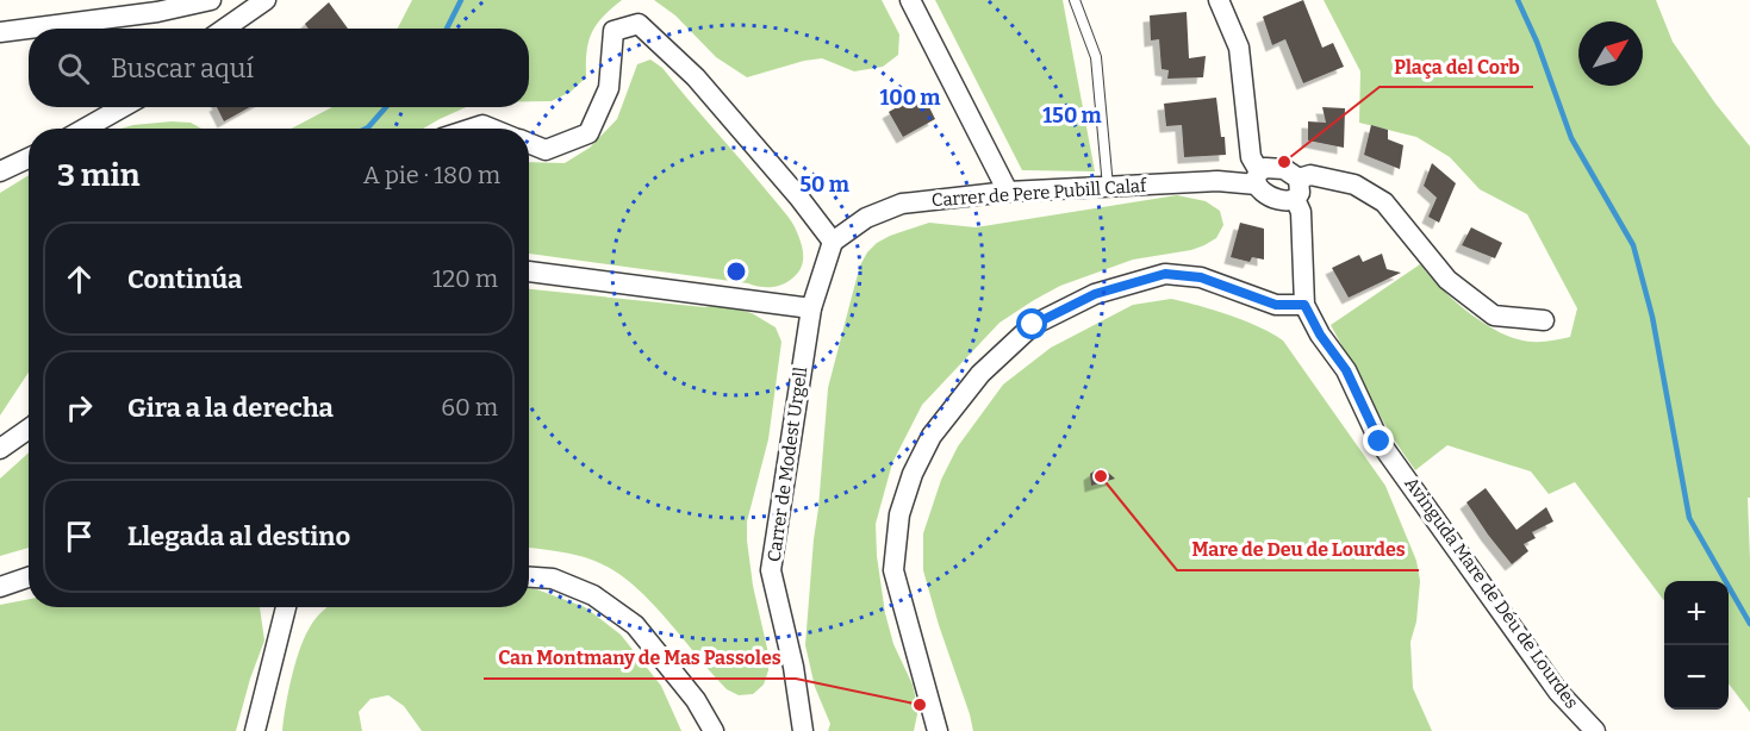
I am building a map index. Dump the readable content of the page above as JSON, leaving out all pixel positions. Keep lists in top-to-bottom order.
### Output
{
  "streets": {
    "street": ["Carrer de Pere Pubill Calaf", "Carrer de Modest Urgell", "Avinguda Mare de Déu de Lourdes"]
  },
  "crossings": [
    ["Carrer de Pere Pubill Calaf", "Carrer de Modest Urgell"],
    ["Carrer de Pere Pubill Calaf", "Avinguda Mare de Déu de Lourdes"]
  ],
  "places": ["Plaça del Corb", "Mare de Deu de Lourdes", "Can Montmany de Mas Passoles"],
  "north": "top right",
  "page": {
    "search": "Buscar aquí",
    "heading": ["3 min", "A pie · 180 m"],
    "list": [
      ["Continúa", "120 m"],
      ["Gira a la derecha", "60 m"],
      "Llegada al destino"
    ],
    "map_buttons": ["+", "−"]
  },
  "rings": ["100 m", "150 m", "50 m"]
}
